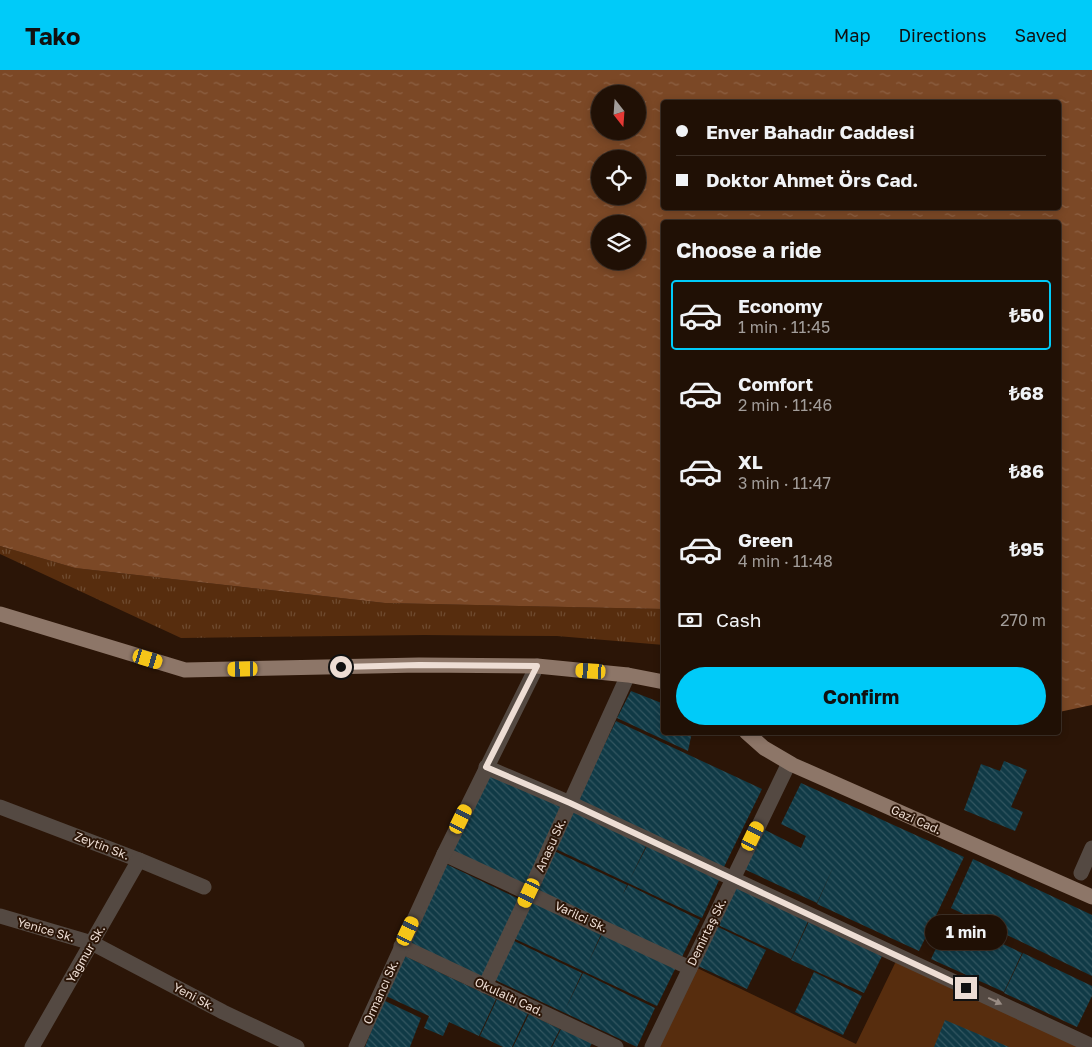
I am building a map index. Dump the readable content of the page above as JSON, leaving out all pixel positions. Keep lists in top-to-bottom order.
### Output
{
  "streets": {
    "main road": ["Gazi Cad."],
    "street": [
      "Anasu Sk.",
      "Zeytin Sk.",
      "Varilci Sk.",
      "Yenice Sk.",
      "Demirtaş Sk.",
      "Yağmur Sk.",
      "Ormancı Sk.",
      "Yeni Sk.",
      "Okulaltı Cad."
    ]
  },
  "crossings": [
    ["Gazi Cad.", "Demirtaş Sk."],
    ["Anasu Sk.", "Varilci Sk."],
    ["Anasu Sk.", "Okulaltı Cad."],
    ["Zeytin Sk.", "Yağmur Sk."],
    ["Varilci Sk.", "Demirtaş Sk."],
    ["Varilci Sk.", "Ormancı Sk."],
    ["Yenice Sk.", "Yağmur Sk."],
    ["Yenice Sk.", "Yeni Sk."],
    ["Yağmur Sk.", "Yeni Sk."],
    ["Ormancı Sk.", "Okulaltı Cad."]
  ],
  "north": "bottom",
  "page": {
    "header": "Tako",
    "nav": ["Map", "Directions", "Saved"],
    "banner": ["Enver Bahadır Caddesi", "Doktor Ahmet Örs Cad."],
    "heading": "Choose a ride",
    "list": [
      {
        "name": "Economy",
        "note": "1 min · 11:45",
        "value": "₺50"
      },
      {
        "name": "Comfort",
        "note": "2 min · 11:46",
        "value": "₺68"
      },
      {
        "name": "XL",
        "note": "3 min · 11:47",
        "value": "₺86"
      },
      {
        "name": "Green",
        "note": "4 min · 11:48",
        "value": "₺95"
      }
    ],
    "pay": ["Cash", "270 m"],
    "buttons": "Confirm",
    "bubble": "1 min"
  }
}
